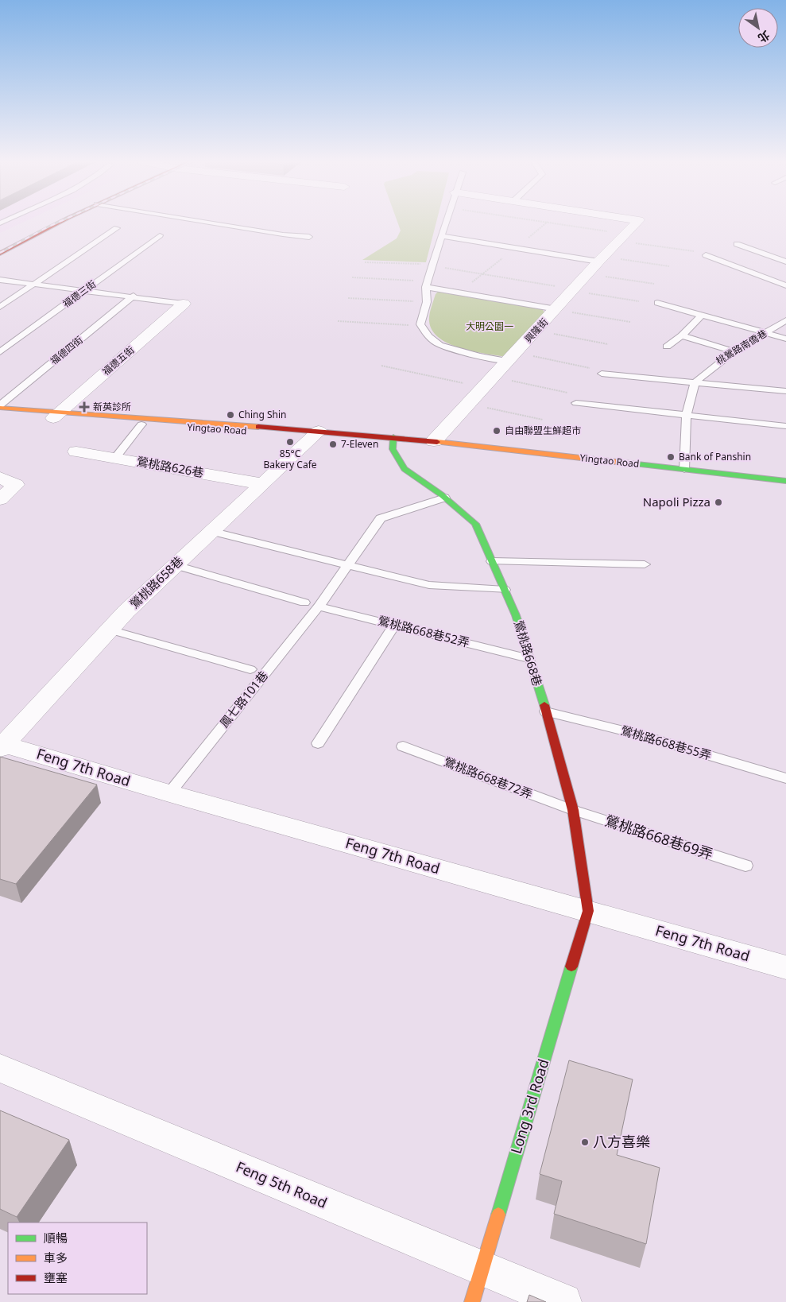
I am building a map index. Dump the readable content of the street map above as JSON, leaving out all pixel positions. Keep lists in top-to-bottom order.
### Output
{
  "streets": {
    "main road": ["Yingtao Road", "鶯桃路668巷", "Long 3rd Road"],
    "street": [
      "興隆街",
      "福德五街",
      "鶯桃路626巷",
      "鶯桃路658巷",
      "Feng 7th Road",
      "Feng 5th Road"
    ],
    "lane": [
      "福德三街",
      "桃鶯路南僑巷",
      "福德四街",
      "鶯桃路668巷52弄",
      "鳳七路101巷",
      "鶯桃路668巷55弄",
      "鶯桃路668巷72弄",
      "鶯桃路668巷69弄"
    ]
  },
  "crossings": [
    ["興隆街", "Yingtao Road"],
    ["福德四街", "Yingtao Road"],
    ["福德五街", "Yingtao Road"],
    ["Yingtao Road", "鶯桃路658巷"],
    ["Yingtao Road", "鶯桃路668巷"],
    ["鶯桃路626巷", "鶯桃路658巷"],
    ["鶯桃路658巷", "Feng 7th Road"],
    ["鶯桃路668巷52弄", "鶯桃路668巷"],
    ["鶯桃路668巷52弄", "鳳七路101巷"],
    ["鶯桃路668巷", "鳳七路101巷"],
    ["鶯桃路668巷", "鶯桃路668巷55弄"],
    ["鶯桃路668巷", "Feng 7th Road"],
    ["鶯桃路668巷", "鶯桃路668巷72弄"],
    ["鶯桃路668巷", "鶯桃路668巷69弄"],
    ["鶯桃路668巷", "Long 3rd Road"],
    ["鳳七路101巷", "Feng 7th Road"],
    ["Feng 7th Road", "Long 3rd Road"],
    ["鶯桃路668巷72弄", "鶯桃路668巷69弄"],
    ["Long 3rd Road", "Feng 5th Road"]
  ],
  "parks": ["大明公園一"],
  "places": {
    "health": ["新英診所"],
    "other": [
      "Ching Shin",
      "自由聯盟生鮮超市",
      "85°C Bakery Cafe",
      "7-Eleven",
      "Bank of Panshin",
      "Napoli Pizza",
      "八方喜樂"
    ]
  },
  "legend": ["順暢", "車多", "壅塞"],
  "north": "bottom right"
}
